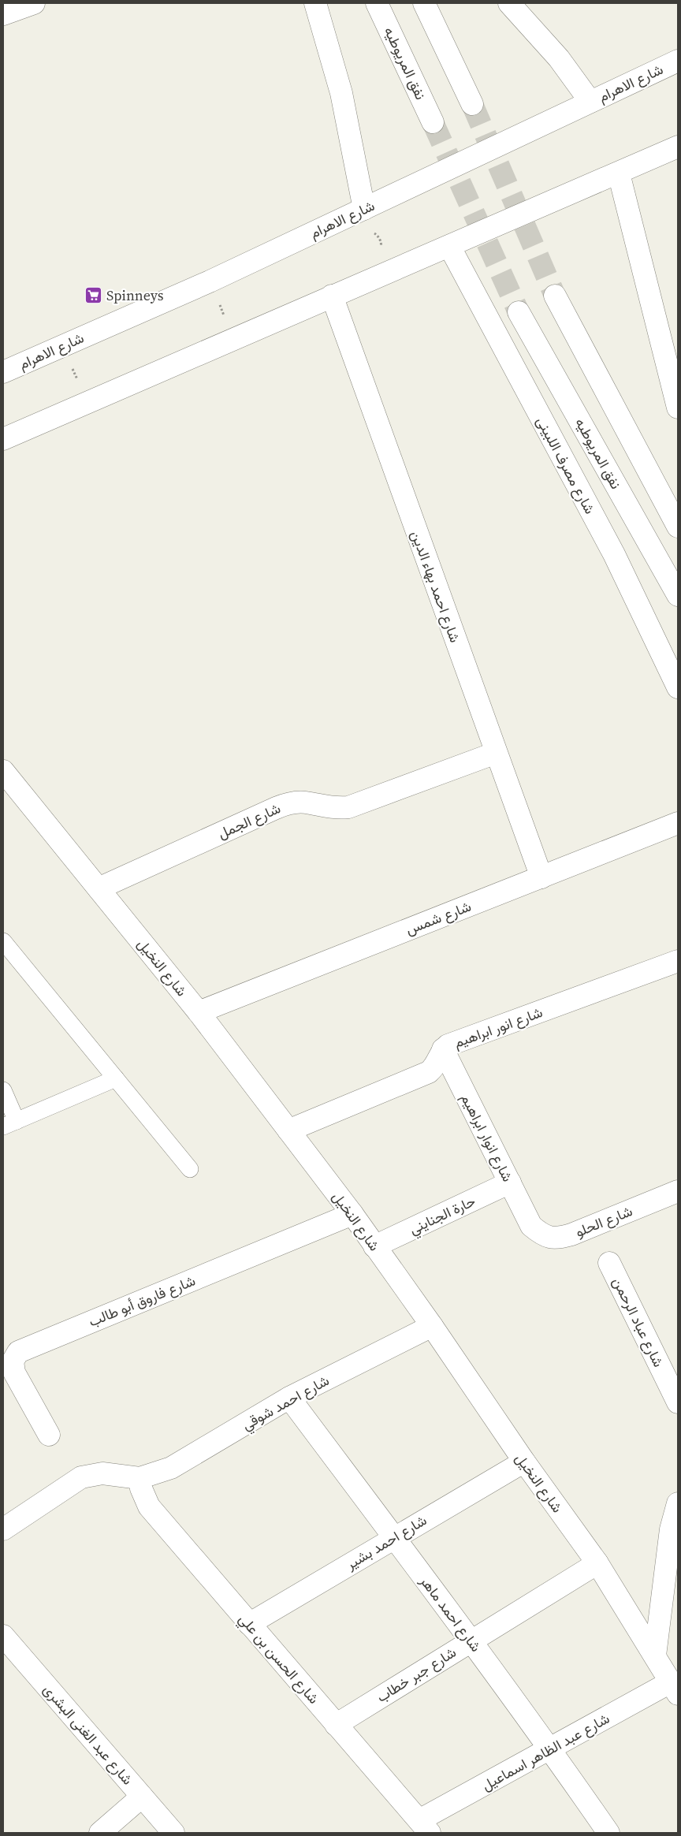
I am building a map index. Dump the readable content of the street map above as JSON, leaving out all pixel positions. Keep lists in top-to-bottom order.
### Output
{
  "streets": {
    "street": [
      "نفق المريوطيه",
      "شارع الاهرام",
      "شارع مصرف اللبينى",
      "شارع احمد بهاء الدين",
      "شارع الجمل",
      "شارع شمس",
      "شارع النخيل",
      "شارع انور ابراهيم",
      "شارع انوار ابراهيم",
      "حارة الجنايني",
      "شارع الحلو",
      "شارع فاروق أبو طالب",
      "شارع عباد الرحمن",
      "شارع احمد شوقي",
      "شارع احمد بشير",
      "شارع احمد ماهر",
      "شارع الحسن بن علي",
      "شارع جبر خطاب",
      "شارع عبد الغنى البشرى",
      "شارع عبد الظاهر اسماعيل"
    ]
  },
  "crossings": [
    ["شارع احمد بهاء الدين", "شارع الجمل"],
    ["شارع احمد بهاء الدين", "شارع شمس"],
    ["شارع الجمل", "شارع النخيل"],
    ["شارع شمس", "شارع النخيل"],
    ["شارع النخيل", "شارع انور ابراهيم"],
    ["شارع النخيل", "حارة الجنايني"],
    ["شارع النخيل", "شارع فاروق أبو طالب"],
    ["شارع النخيل", "شارع احمد شوقي"],
    ["شارع النخيل", "شارع احمد بشير"],
    ["شارع النخيل", "شارع جبر خطاب"],
    ["شارع النخيل", "شارع عبد الظاهر اسماعيل"],
    ["شارع انور ابراهيم", "شارع انوار ابراهيم"],
    ["شارع انوار ابراهيم", "حارة الجنايني"],
    ["شارع انوار ابراهيم", "شارع الحلو"],
    ["شارع احمد شوقي", "شارع احمد ماهر"],
    ["شارع احمد شوقي", "شارع الحسن بن علي"],
    ["شارع احمد بشير", "شارع احمد ماهر"],
    ["شارع احمد بشير", "شارع الحسن بن علي"],
    ["شارع احمد ماهر", "شارع جبر خطاب"],
    ["شارع احمد ماهر", "شارع عبد الظاهر اسماعيل"],
    ["شارع الحسن بن علي", "شارع جبر خطاب"],
    ["شارع الحسن بن علي", "شارع عبد الظاهر اسماعيل"]
  ],
  "places": {
    "supermarket": ["Spinneys"]
  }
}
